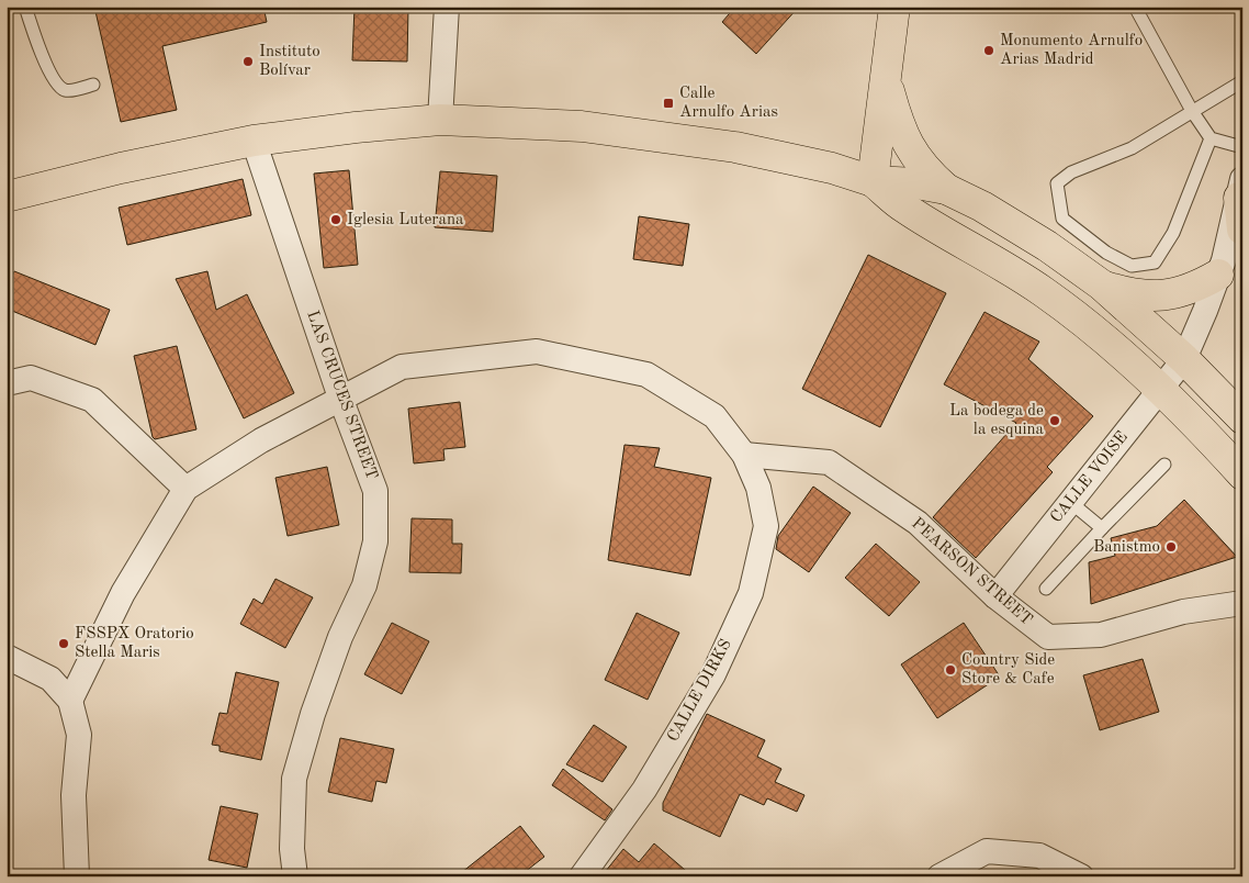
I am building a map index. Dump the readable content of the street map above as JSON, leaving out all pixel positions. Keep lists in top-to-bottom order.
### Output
{
  "streets": {
    "street": [
      "LAS CRUCES STREET",
      "CALLE VOISE",
      "PEARSON STREET",
      "CALLE DIRKS"
    ]
  },
  "crossings": [
    ["LAS CRUCES STREET", "CALLE DIRKS"],
    ["CALLE VOISE", "PEARSON STREET"],
    ["PEARSON STREET", "CALLE DIRKS"]
  ],
  "places": {
    "other": [
      "Monumento Arnulfo Arias Madrid",
      "Instituto Bolívar",
      "Iglesia Luterana",
      "La bodega de la esquina",
      "Banistmo",
      "FSSPX Oratorio Stella Maris",
      "Country Side Store & Cafe"
    ],
    "transit": ["Calle Arnulfo Arias"]
  }
}
